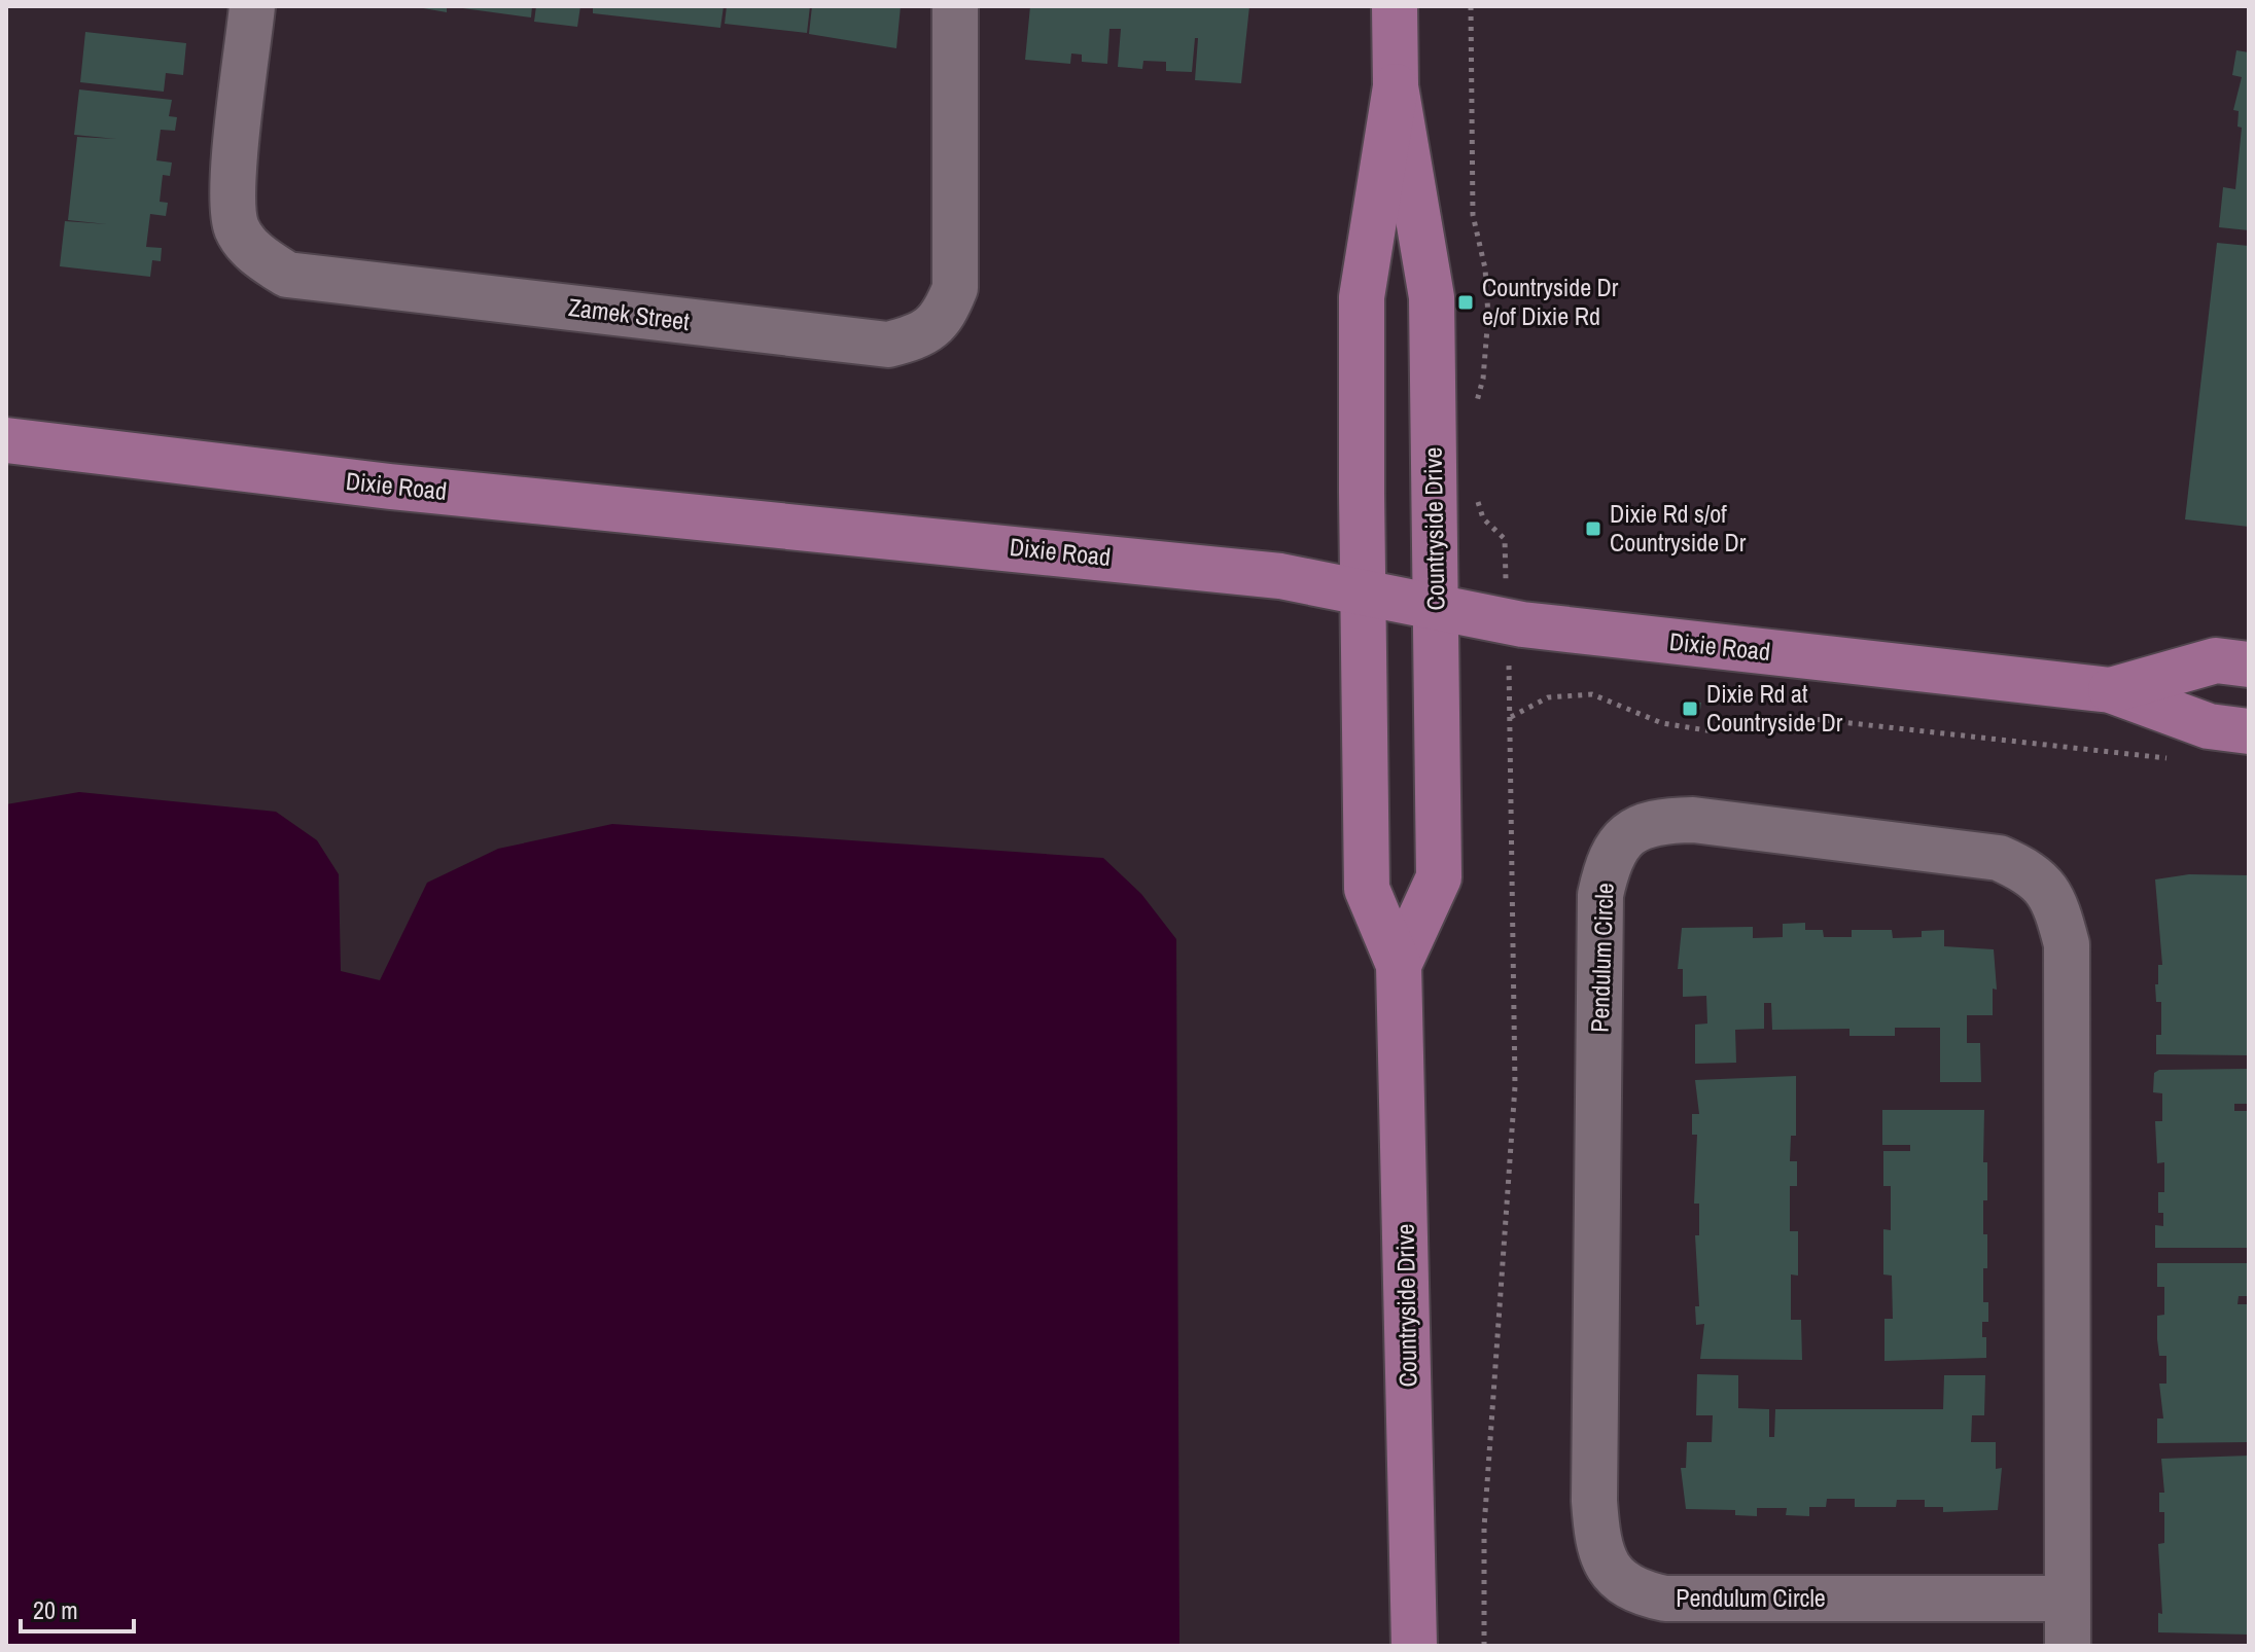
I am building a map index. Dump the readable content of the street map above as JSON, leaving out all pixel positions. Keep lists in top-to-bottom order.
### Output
{
  "streets": {
    "main road": ["Dixie Road", "Countryside Drive"],
    "street": ["Zamek Street", "Pendulum Circle"]
  },
  "crossings": [
    ["Dixie Road", "Countryside Drive"]
  ],
  "places": {
    "transit": ["Countryside Dr e/of Dixie Rd", "Dixie Rd s/of Countryside Dr", "Dixie Rd at Countryside Dr"]
  },
  "scale_bar": "20 m"
}
